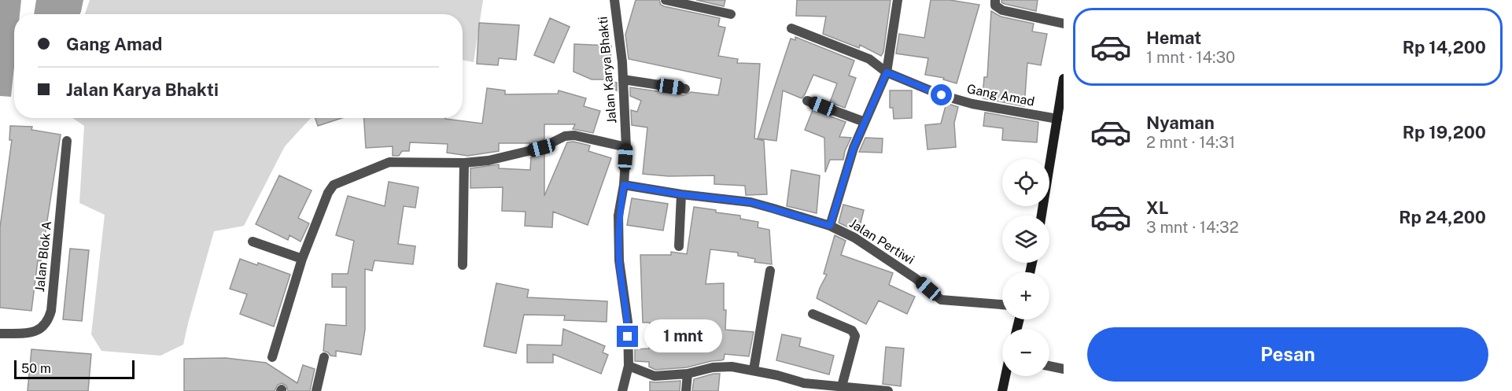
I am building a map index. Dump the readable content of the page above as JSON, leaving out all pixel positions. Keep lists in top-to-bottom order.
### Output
{
  "streets": {
    "street": [
      "Jalan Karya Bhakti",
      "Gang Amad",
      "Jalan Pertiwi",
      "Jalan Blok A"
    ]
  },
  "crossings": [
    ["Jalan Karya Bhakti", "Jalan Pertiwi"]
  ],
  "scale_bar": "50 m",
  "page": {
    "list": [
      {
        "name": "Hemat",
        "note": "1 mnt · 14:30",
        "value": "Rp 14,200"
      },
      {
        "name": "Nyaman",
        "note": "2 mnt · 14:31",
        "value": "Rp 19,200"
      },
      {
        "name": "XL",
        "note": "3 mnt · 14:32",
        "value": "Rp 24,200"
      }
    ],
    "banner": ["Gang Amad", "Jalan Karya Bhakti"],
    "map_buttons": ["+", "−"],
    "buttons": "Pesan",
    "bubble": "1 mnt",
    "scale": "50 m"
  }
}
